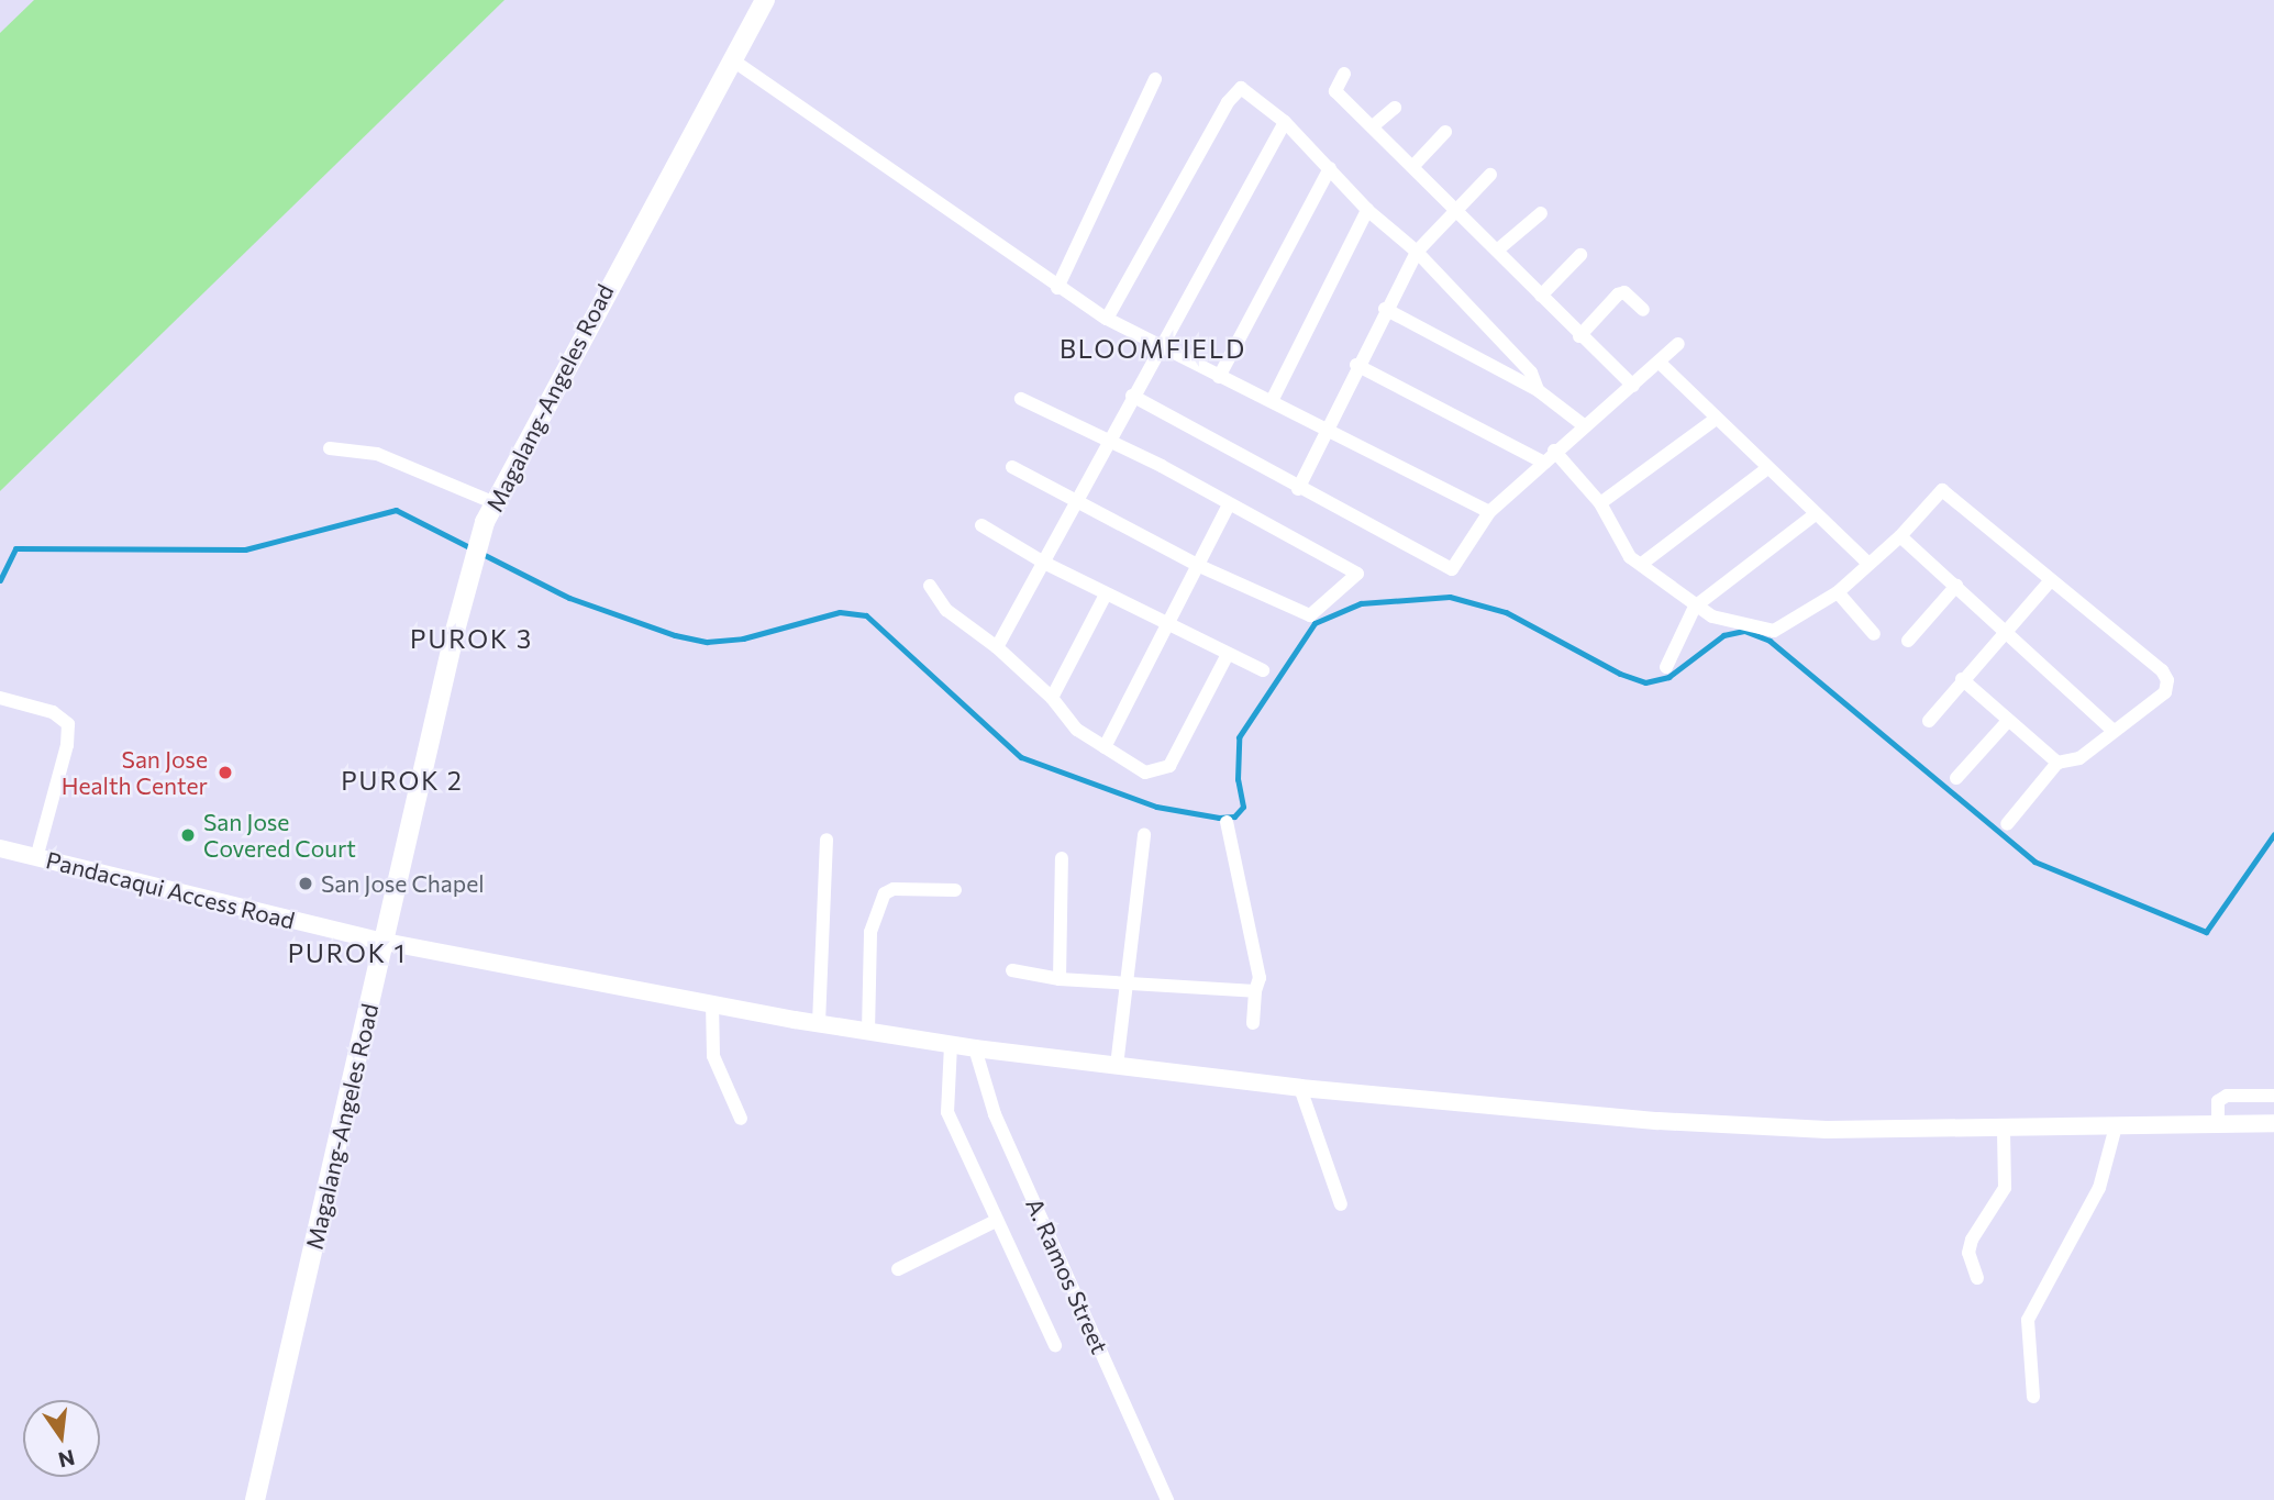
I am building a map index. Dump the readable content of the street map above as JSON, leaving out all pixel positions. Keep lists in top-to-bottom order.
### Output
{
  "streets": {
    "main road": ["Magalang-Angeles Road"],
    "street": ["Pandacaqui Access Road", "A. Ramos Street"]
  },
  "crossings": [
    ["Magalang-Angeles Road", "Pandacaqui Access Road"],
    ["Pandacaqui Access Road", "A. Ramos Street"]
  ],
  "districts": [
    "BLOOMFIELD",
    "PUROK 3",
    "PUROK 2",
    "PUROK 1"
  ],
  "places": ["San Jose Health Center", "San Jose Covered Court", "San Jose Chapel"],
  "north": "bottom"
}
